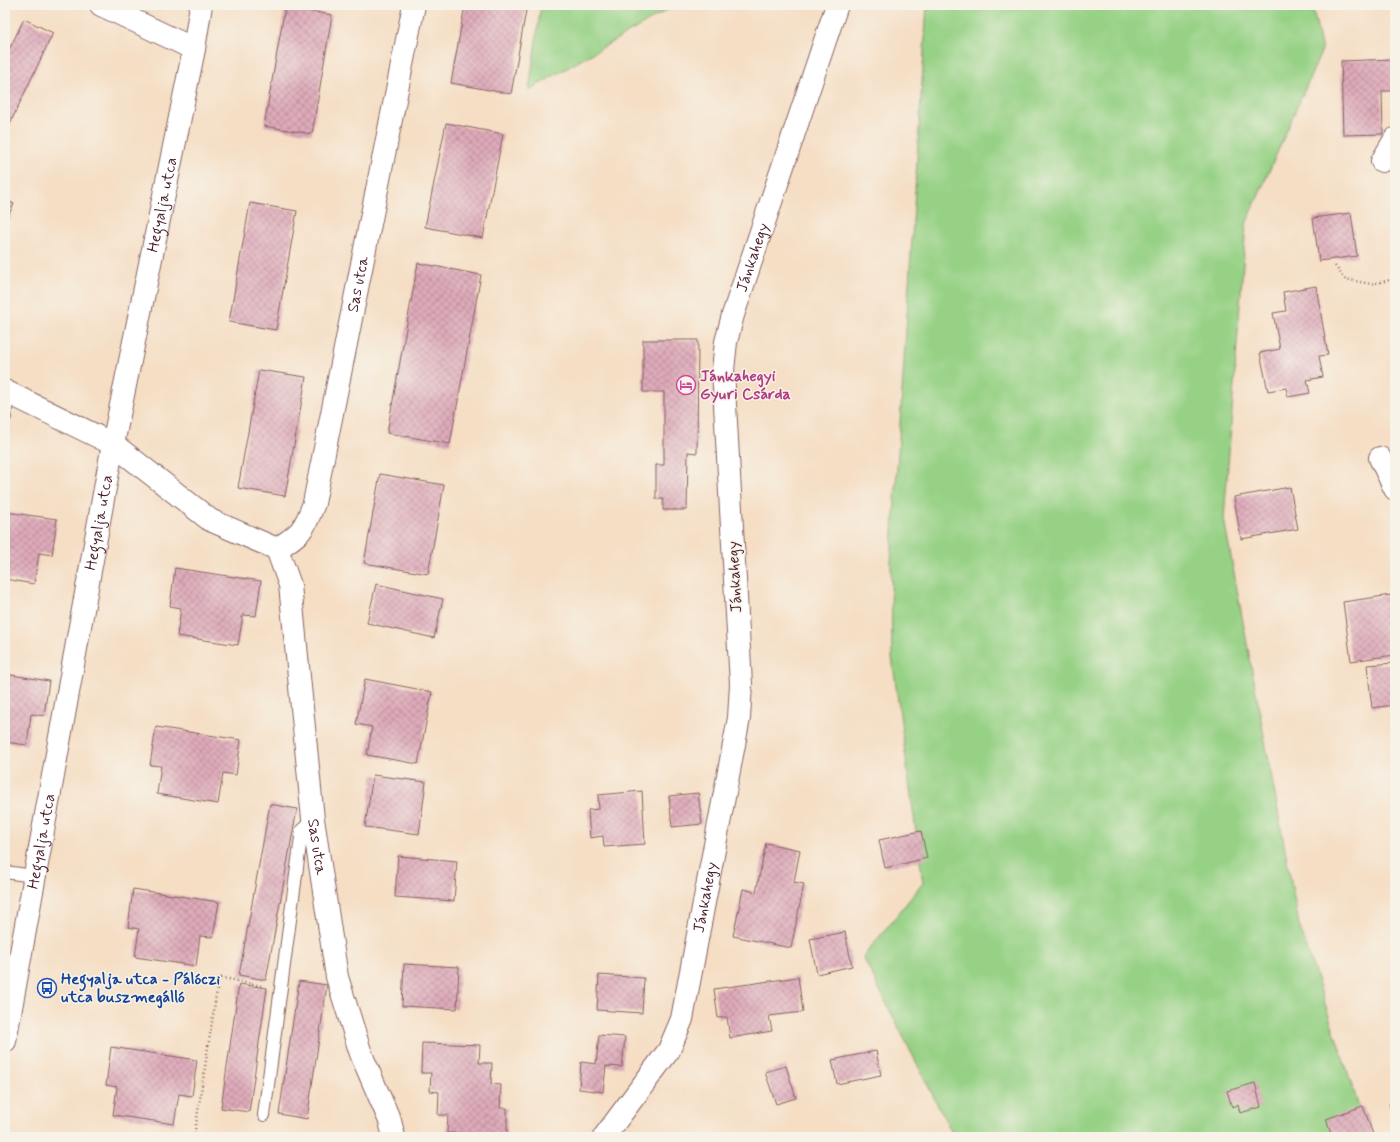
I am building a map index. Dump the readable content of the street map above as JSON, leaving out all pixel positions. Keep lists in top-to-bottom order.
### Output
{
  "streets": {
    "street": ["Hegyalja utca", "Jánkahegy", "Sas utca"]
  },
  "places": {
    "hotel": ["Jánkahegyi Gyuri Csárda"],
    "bus stop": ["Hegyalja utca - Pálóczi utca buszmegálló"]
  }
}
